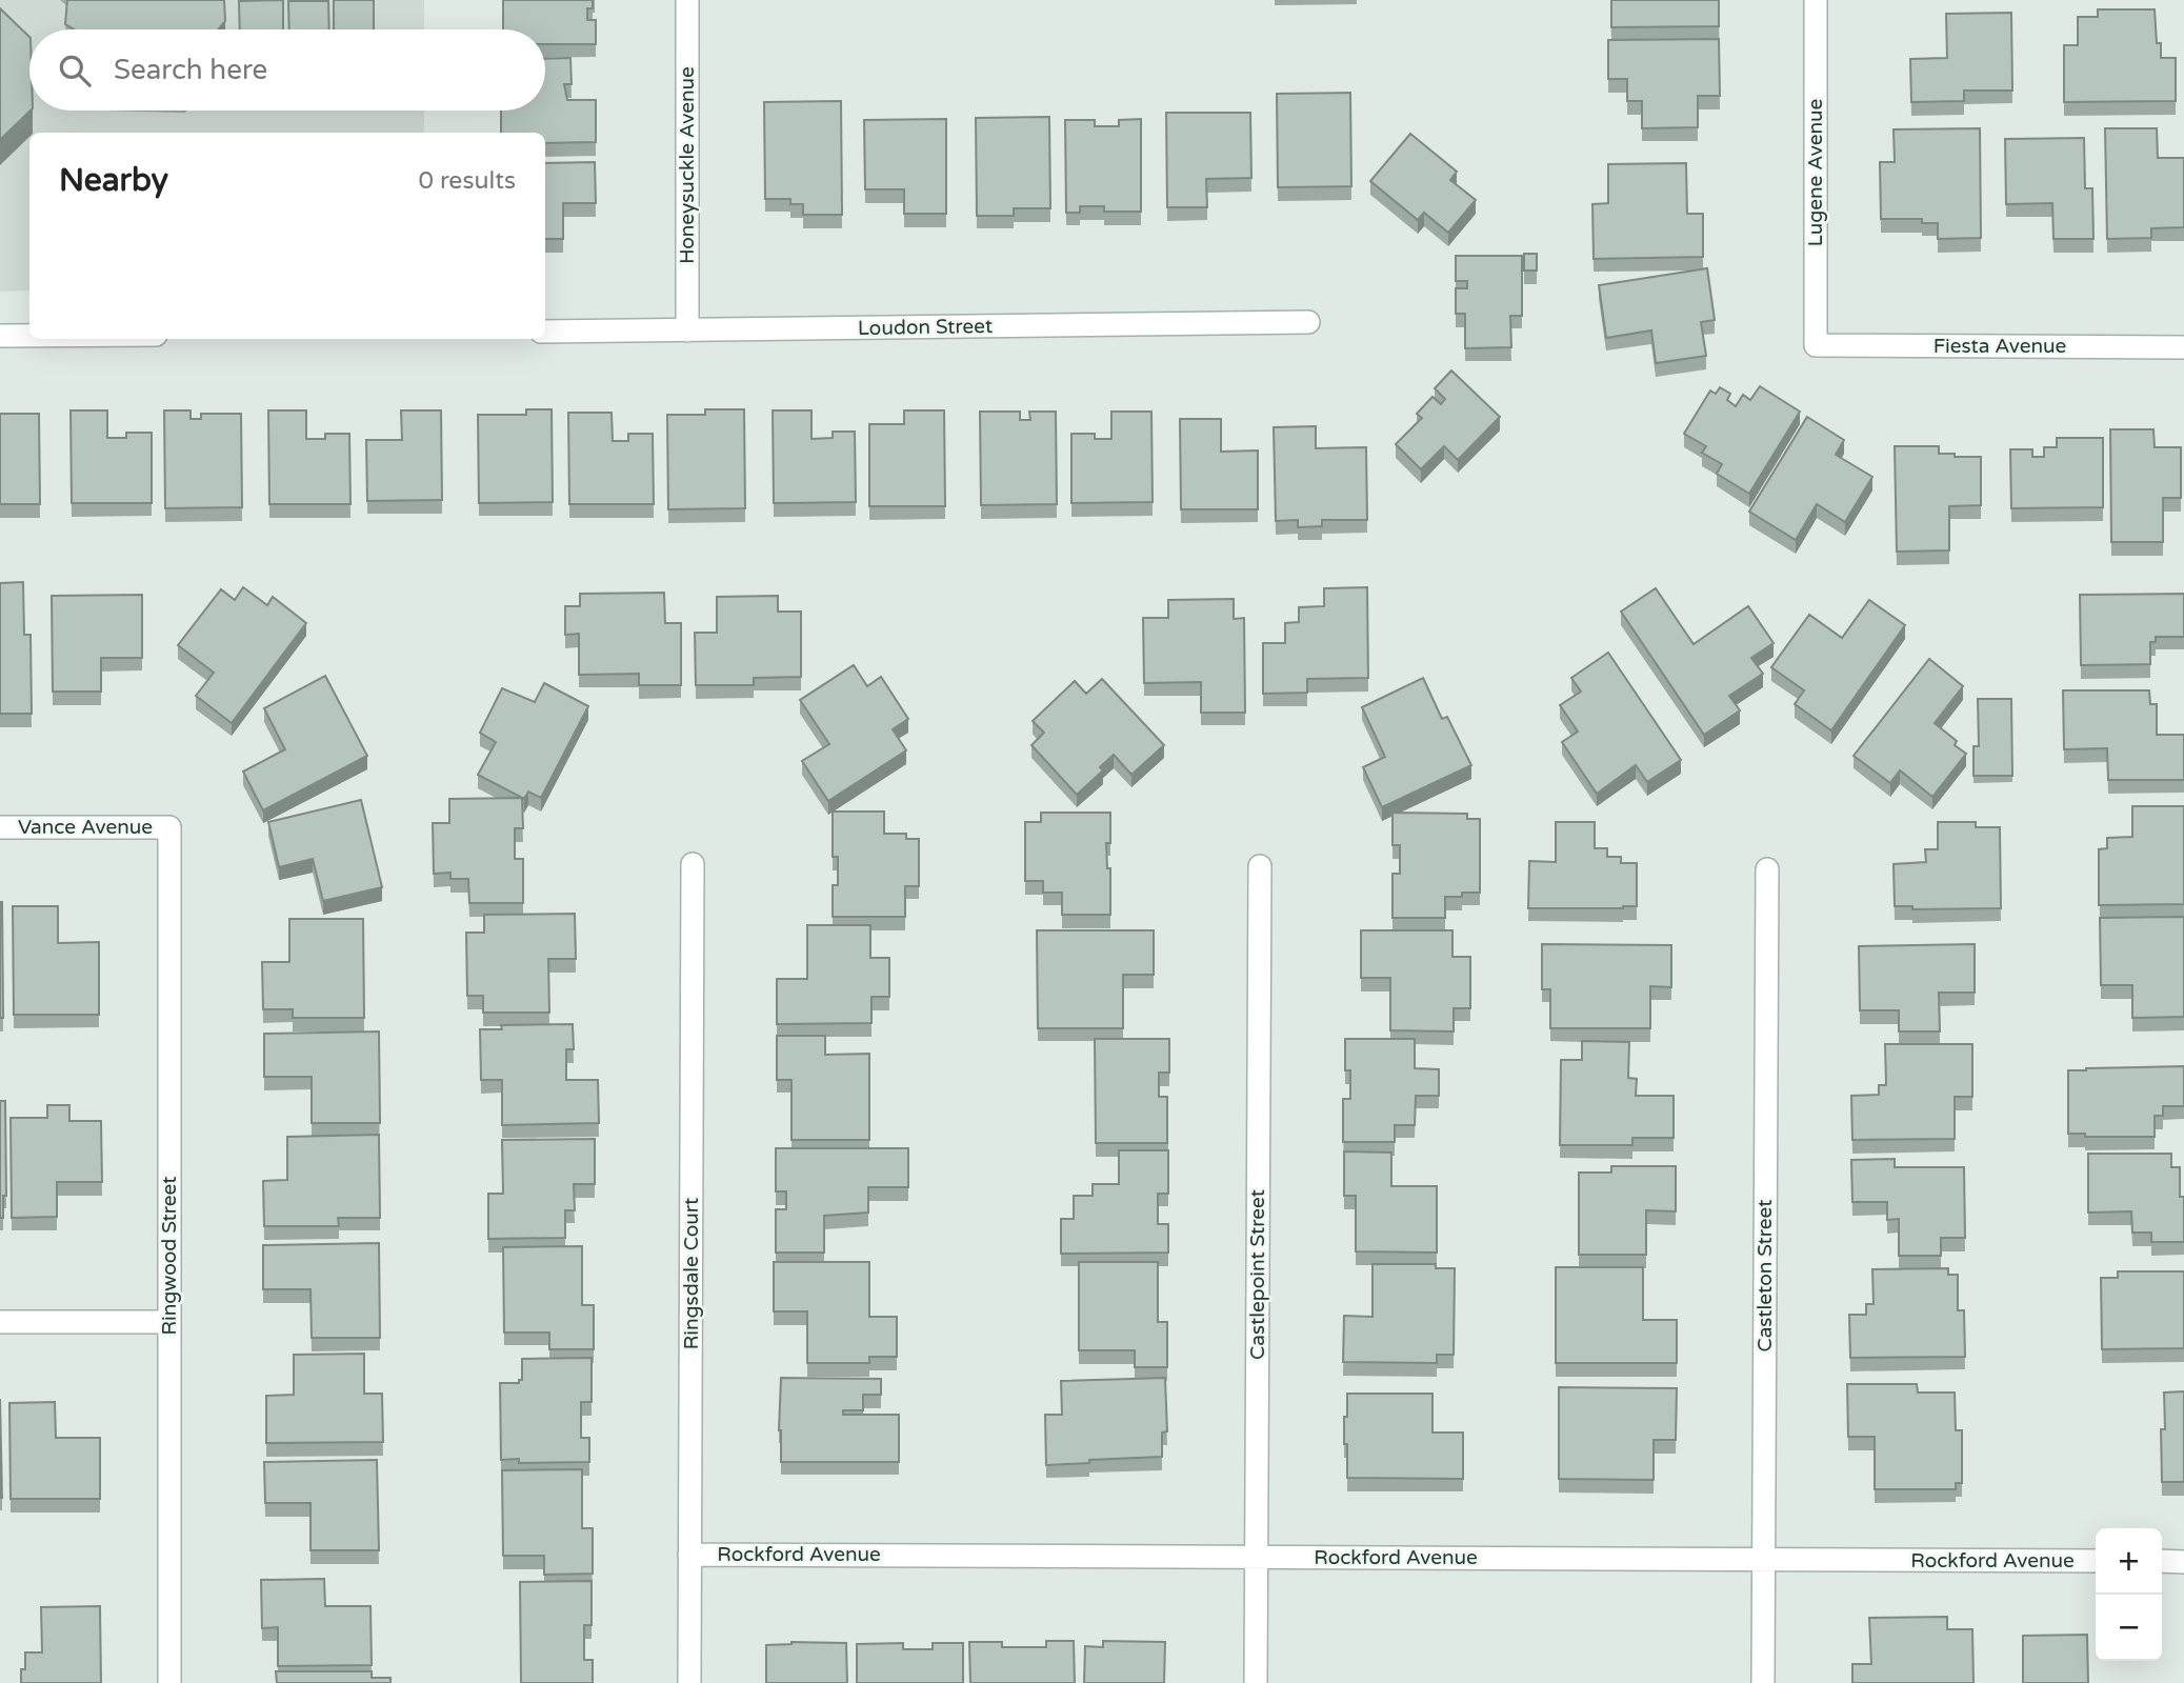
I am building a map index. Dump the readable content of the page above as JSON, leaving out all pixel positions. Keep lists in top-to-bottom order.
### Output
{
  "streets": {
    "street": [
      "Honeysuckle Avenue",
      "Lugene Avenue",
      "Loudon Street",
      "Fiesta Avenue",
      "Vance Avenue",
      "Ringwood Street",
      "Ringsdale Court",
      "Castlepoint Street",
      "Castleton Street",
      "Rockford Avenue"
    ]
  },
  "crossings": [
    ["Honeysuckle Avenue", "Loudon Street"],
    ["Lugene Avenue", "Fiesta Avenue"],
    ["Vance Avenue", "Ringwood Street"],
    ["Ringsdale Court", "Rockford Avenue"],
    ["Castlepoint Street", "Rockford Avenue"],
    ["Castleton Street", "Rockford Avenue"]
  ],
  "page": {
    "search": "Search here",
    "heading": ["Nearby", "0 results"],
    "map_buttons": ["+", "−"]
  }
}
